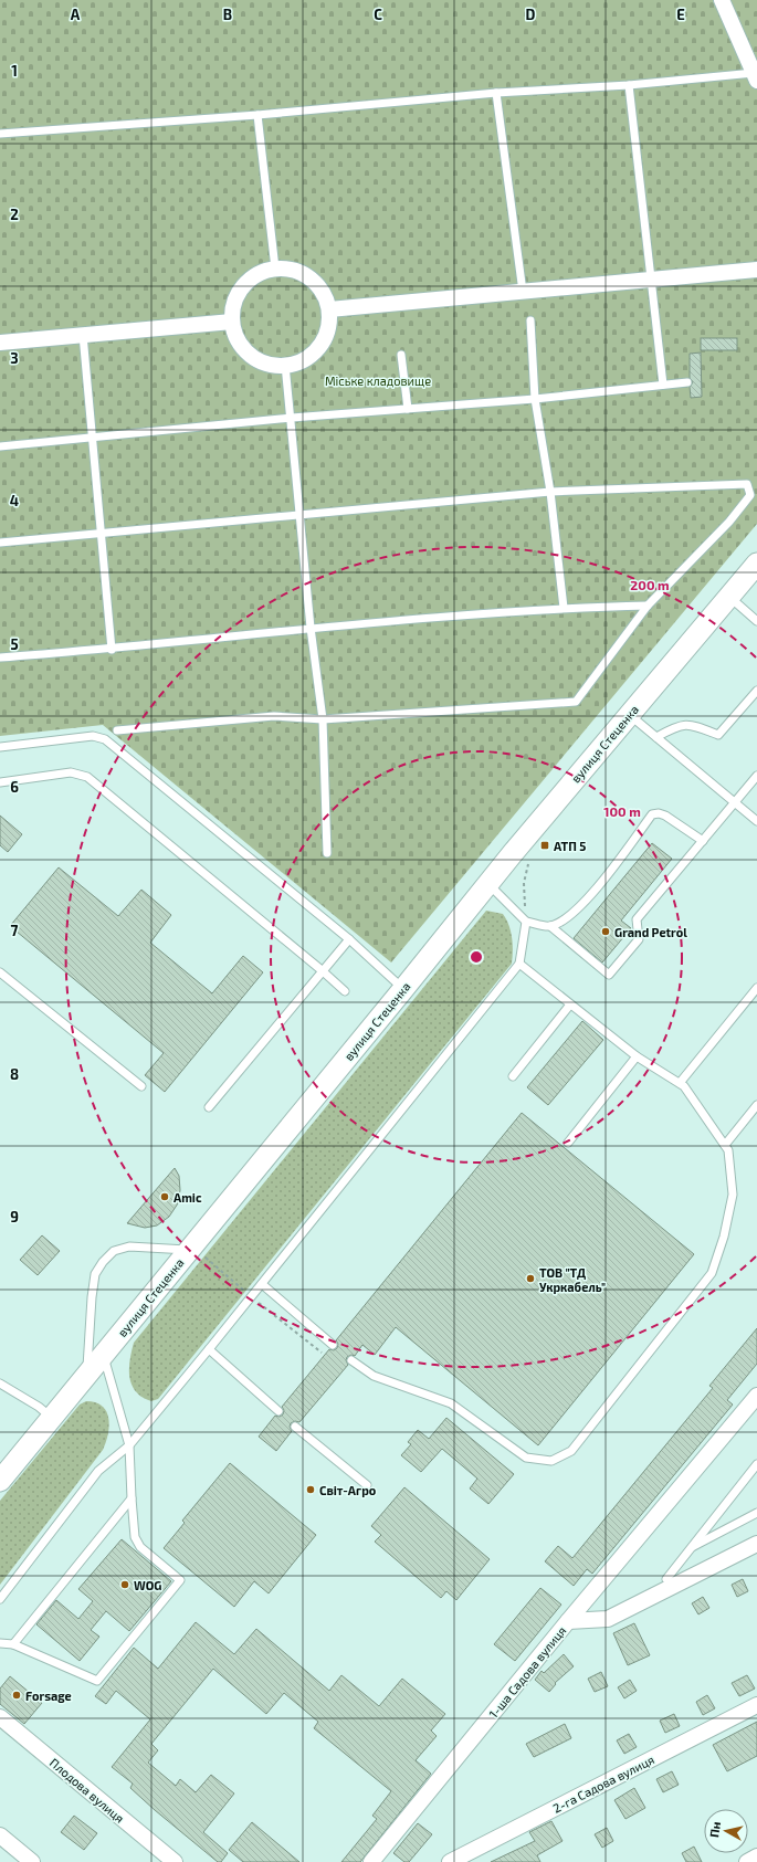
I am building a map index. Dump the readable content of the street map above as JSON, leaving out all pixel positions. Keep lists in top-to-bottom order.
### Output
{
  "streets": {
    "main road": ["вулиця Стеценка"],
    "street": ["1-ша Садова вулиця", "2-га Садова вулиця", "Плодова вулиця"]
  },
  "parks": ["Міське кладовище"],
  "places": {
    "transit": ["АТП 5"],
    "other": [
      "Grand Petrol",
      "Amic",
      "ТОВ \"ТД Укркабель\"",
      "Світ-Агро",
      "WOG",
      "Forsage"
    ]
  },
  "north": "left",
  "grid": {
    "columns": [
      "A",
      "B",
      "C",
      "D",
      "E"
    ],
    "rows": [
      "1",
      "2",
      "3",
      "4",
      "5",
      "6",
      "7",
      "8",
      "9"
    ]
  },
  "rings": ["200 m", "100 m"]
}
